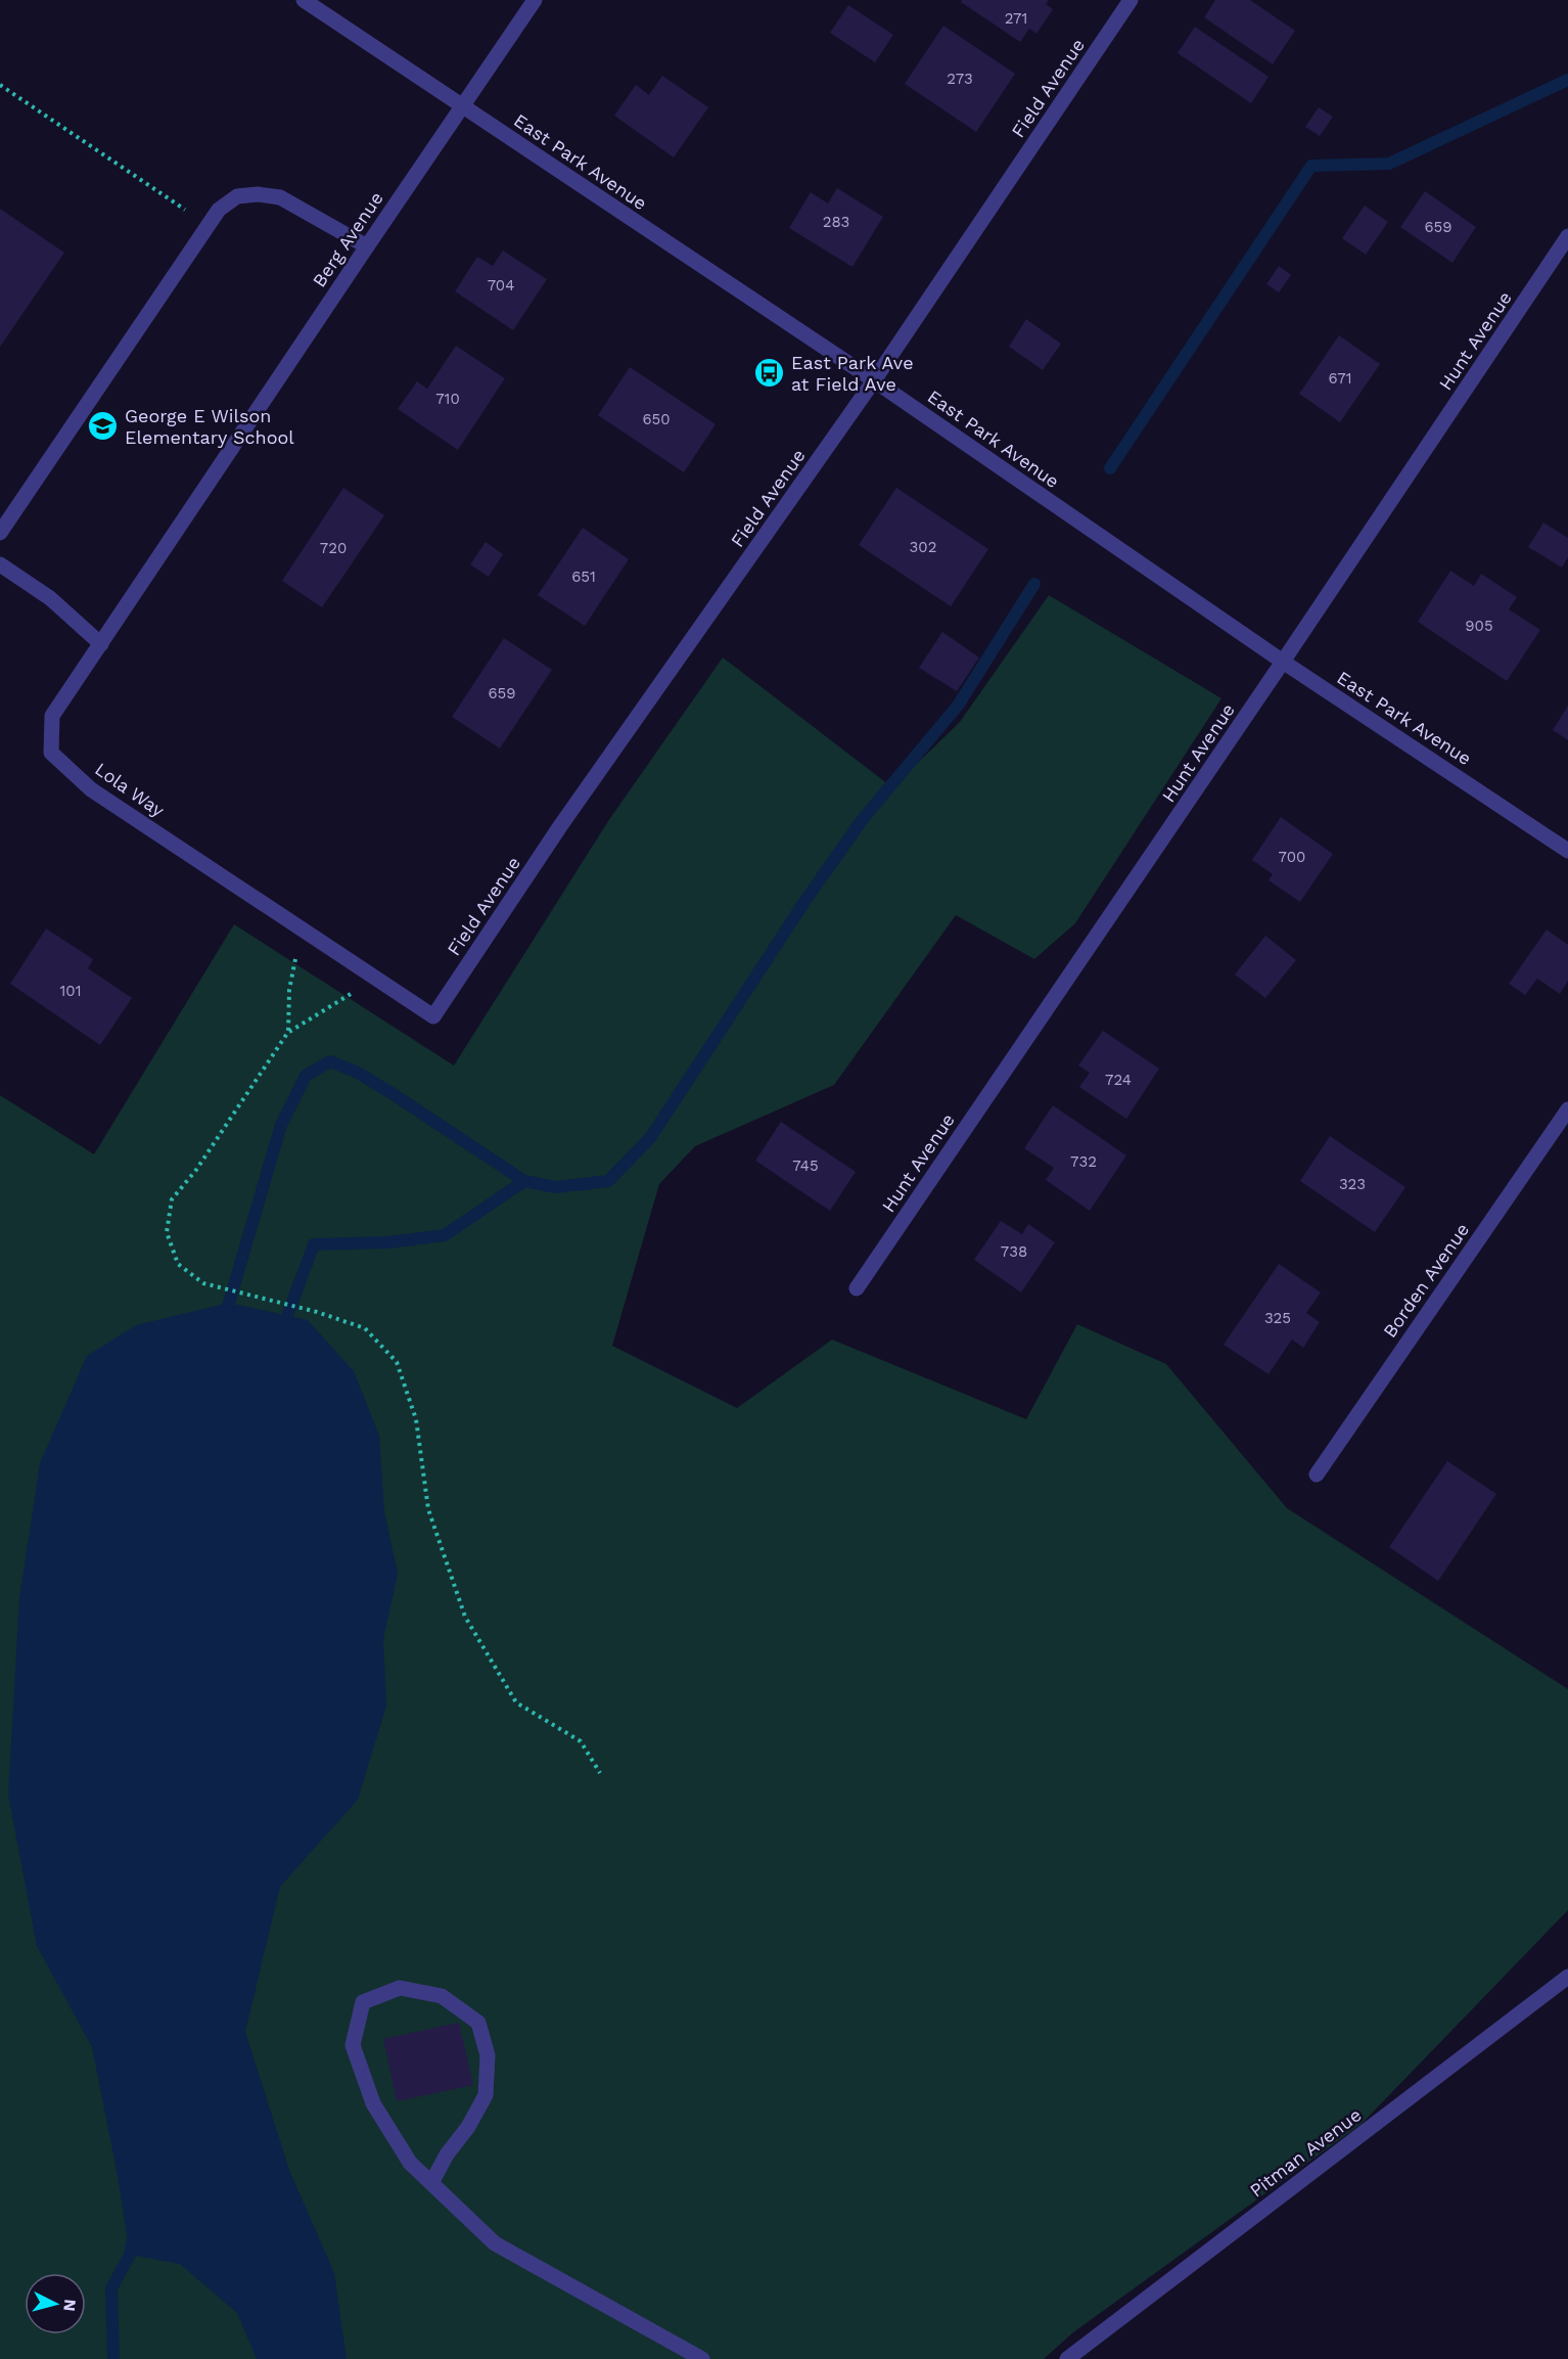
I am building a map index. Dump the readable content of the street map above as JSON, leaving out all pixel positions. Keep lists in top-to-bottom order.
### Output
{
  "streets": {
    "street": [
      "Field Avenue",
      "East Park Avenue",
      "Berg Avenue",
      "Hunt Avenue",
      "Lola Way",
      "Borden Avenue",
      "Pitman Avenue"
    ]
  },
  "crossings": [
    ["Field Avenue", "East Park Avenue"],
    ["Field Avenue", "Lola Way"],
    ["East Park Avenue", "Berg Avenue"],
    ["East Park Avenue", "Hunt Avenue"],
    ["Berg Avenue", "Lola Way"]
  ],
  "places": {
    "bus stop": ["East Park Ave at Field Ave"],
    "school or university": ["George E Wilson Elementary School"]
  },
  "house_numbers": [
    "271",
    "273",
    "283",
    "659",
    "704",
    "671",
    "710",
    "650",
    "302",
    "720",
    "651",
    "905",
    "659",
    "700",
    "101",
    "724",
    "732",
    "745",
    "323",
    "738",
    "325"
  ],
  "north": "right"
}
